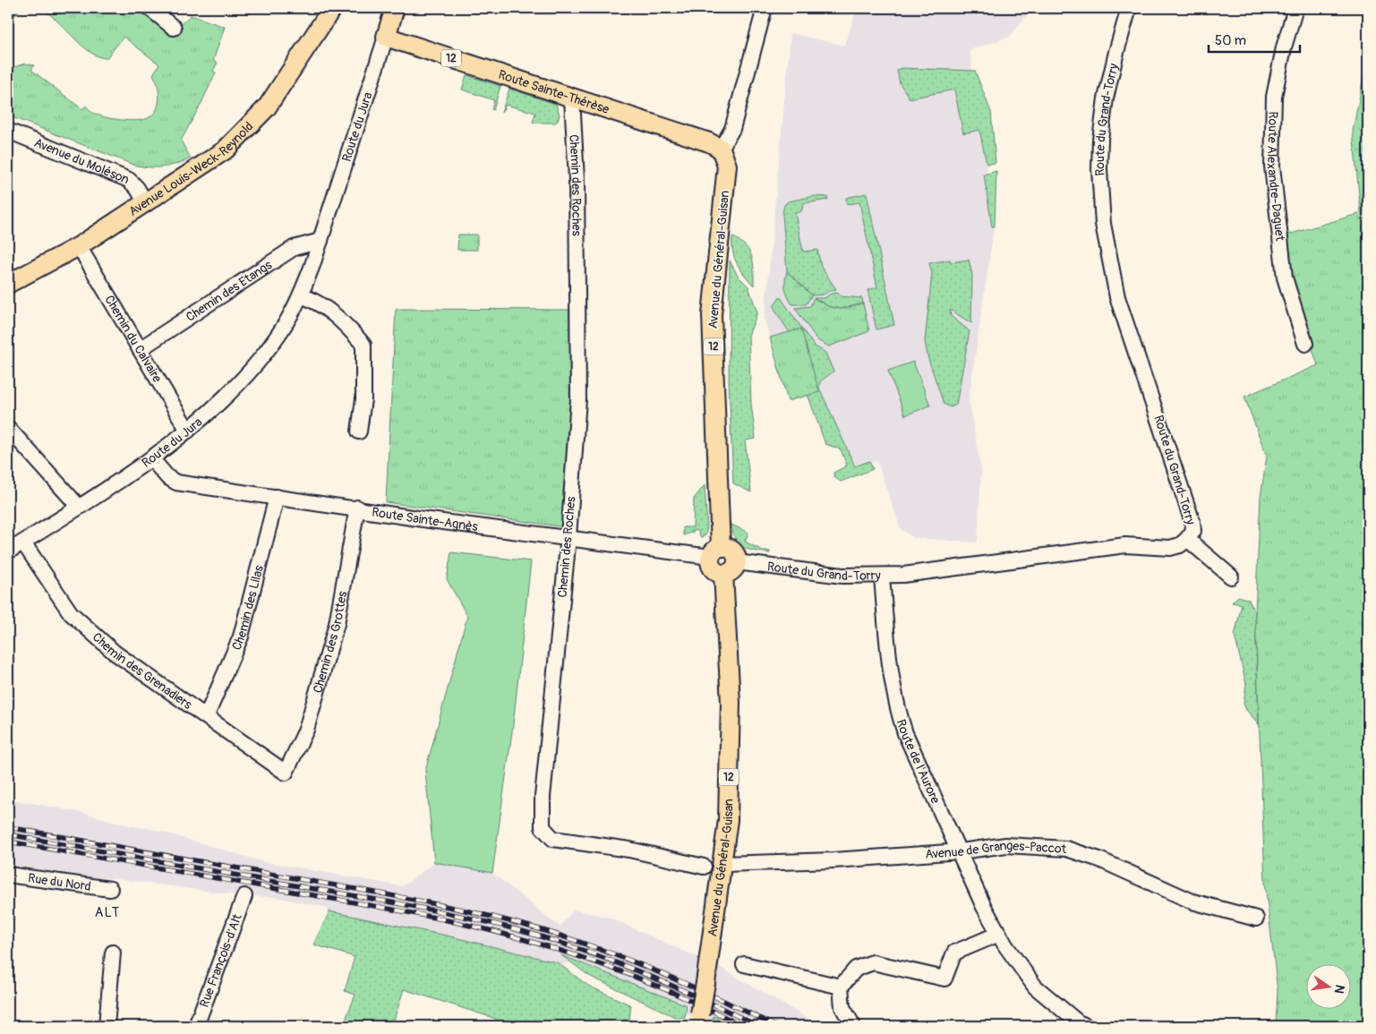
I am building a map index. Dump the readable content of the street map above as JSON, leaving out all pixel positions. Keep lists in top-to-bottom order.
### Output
{
  "streets": {
    "main road": [
      "12",
      "Route Sainte-Thérèse",
      "Route du Jura",
      "Avenue Louis-Weck-Reynold",
      "Avenue du Général-Guisan"
    ],
    "street": [
      "Route du Grand-Torry",
      "Avenue du Moléson",
      "Route Alexandre-Daguet",
      "Chemin des Roches",
      "Chemin des Etangs",
      "Chemin du Calvaire",
      "Route Sainte-Agnès",
      "Chemin des Lilas",
      "Chemin des Grottes",
      "Chemin des Grenadiers",
      "Route de l'Aurore",
      "Avenue de Granges-Paccot",
      "Rue du Nord",
      "Rue François-d'Alt"
    ]
  },
  "crossings": [
    ["Route Sainte-Thérèse", "Route du Jura"],
    ["Route Sainte-Thérèse", "Chemin des Roches"],
    ["Route Sainte-Thérèse", "Avenue du Général-Guisan"],
    ["Route du Grand-Torry", "Avenue du Général-Guisan"],
    ["Route du Grand-Torry", "Route Sainte-Agnès"],
    ["Route du Grand-Torry", "Route de l'Aurore"],
    ["Route du Jura", "Chemin des Etangs"],
    ["Route du Jura", "Chemin du Calvaire"],
    ["Route du Jura", "Route Sainte-Agnès"],
    ["Route du Jura", "Chemin des Grenadiers"],
    ["Avenue du Moléson", "Avenue Louis-Weck-Reynold"],
    ["Avenue Louis-Weck-Reynold", "Chemin du Calvaire"],
    ["Chemin des Roches", "Route Sainte-Agnès"],
    ["Avenue du Général-Guisan", "Route Sainte-Agnès"],
    ["Avenue du Général-Guisan", "Avenue de Granges-Paccot"],
    ["Chemin des Etangs", "Chemin du Calvaire"],
    ["Route Sainte-Agnès", "Chemin des Lilas"],
    ["Route Sainte-Agnès", "Chemin des Grottes"],
    ["Chemin des Lilas", "Chemin des Grenadiers"],
    ["Chemin des Grottes", "Chemin des Grenadiers"],
    ["Route de l'Aurore", "Avenue de Granges-Paccot"]
  ],
  "districts": ["ALT"],
  "scale_bar": "50 m",
  "north": "right"
}
